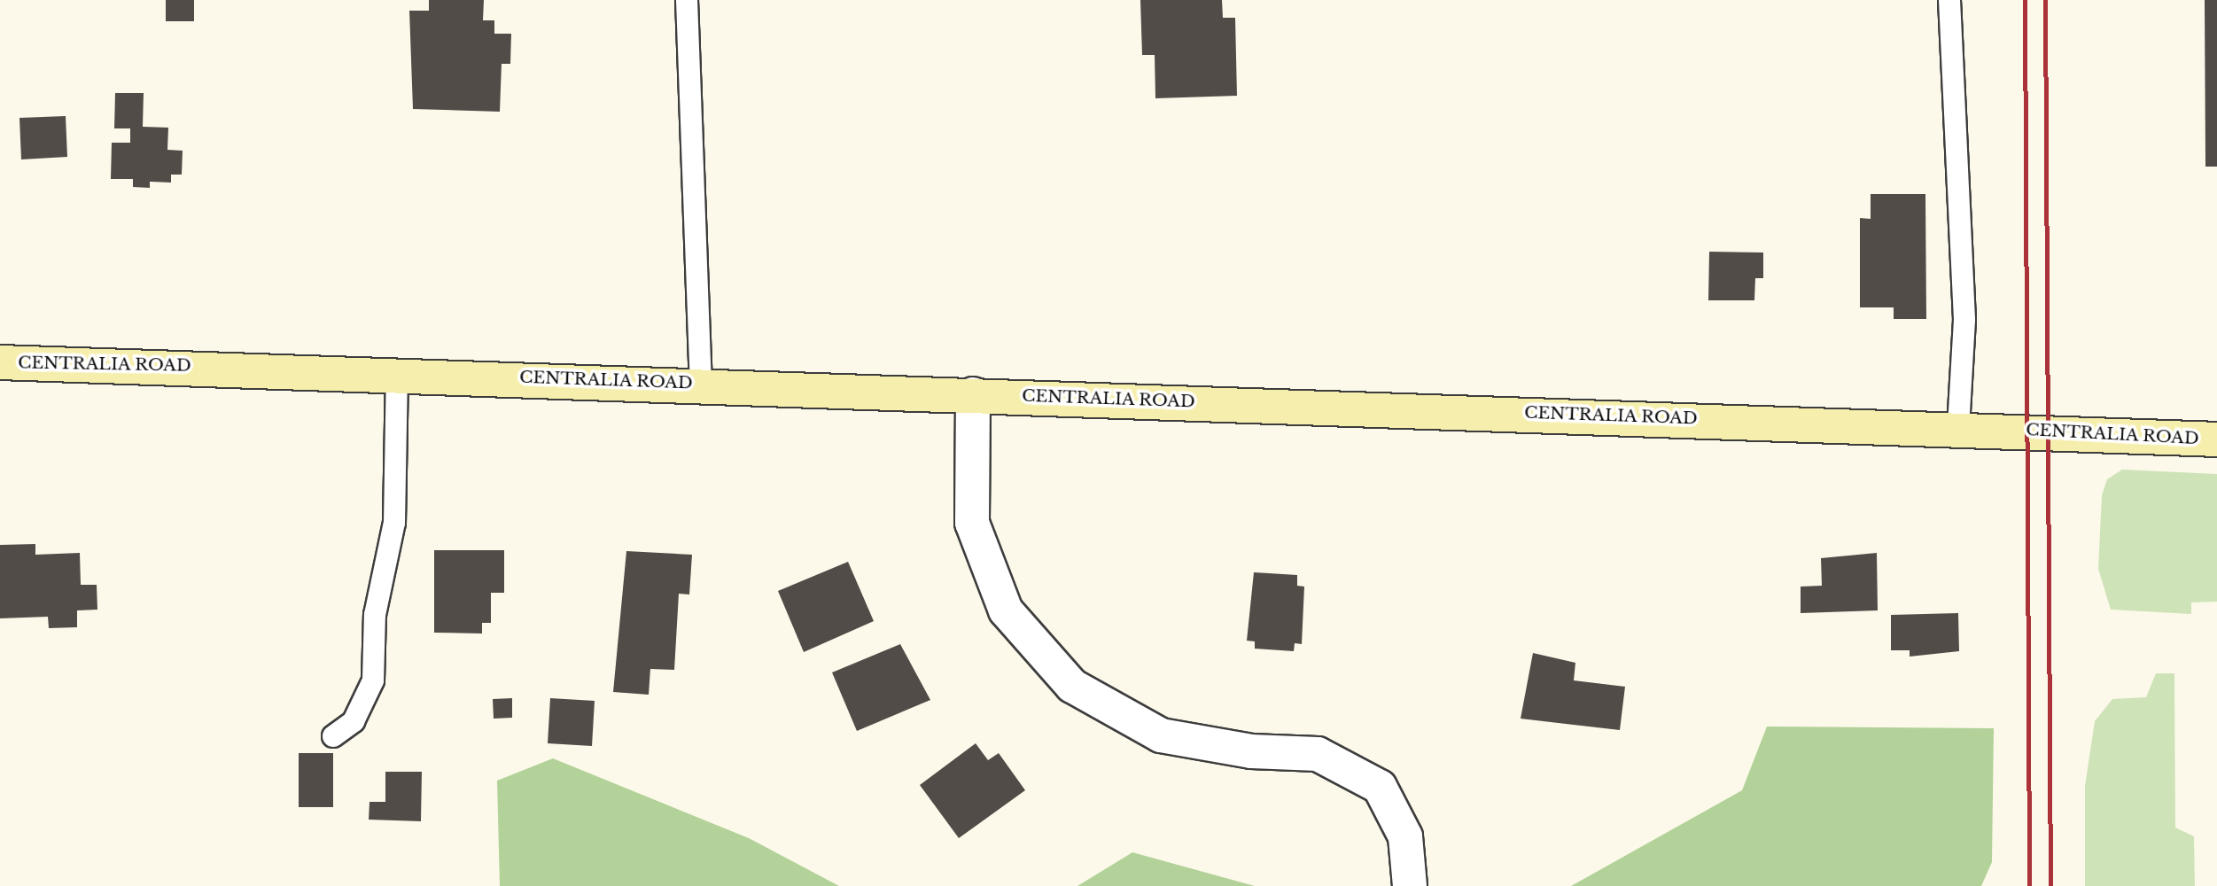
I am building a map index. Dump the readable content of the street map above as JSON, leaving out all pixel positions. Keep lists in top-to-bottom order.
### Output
{
  "streets": {
    "main road": ["CENTRALIA ROAD"]
  }
}
